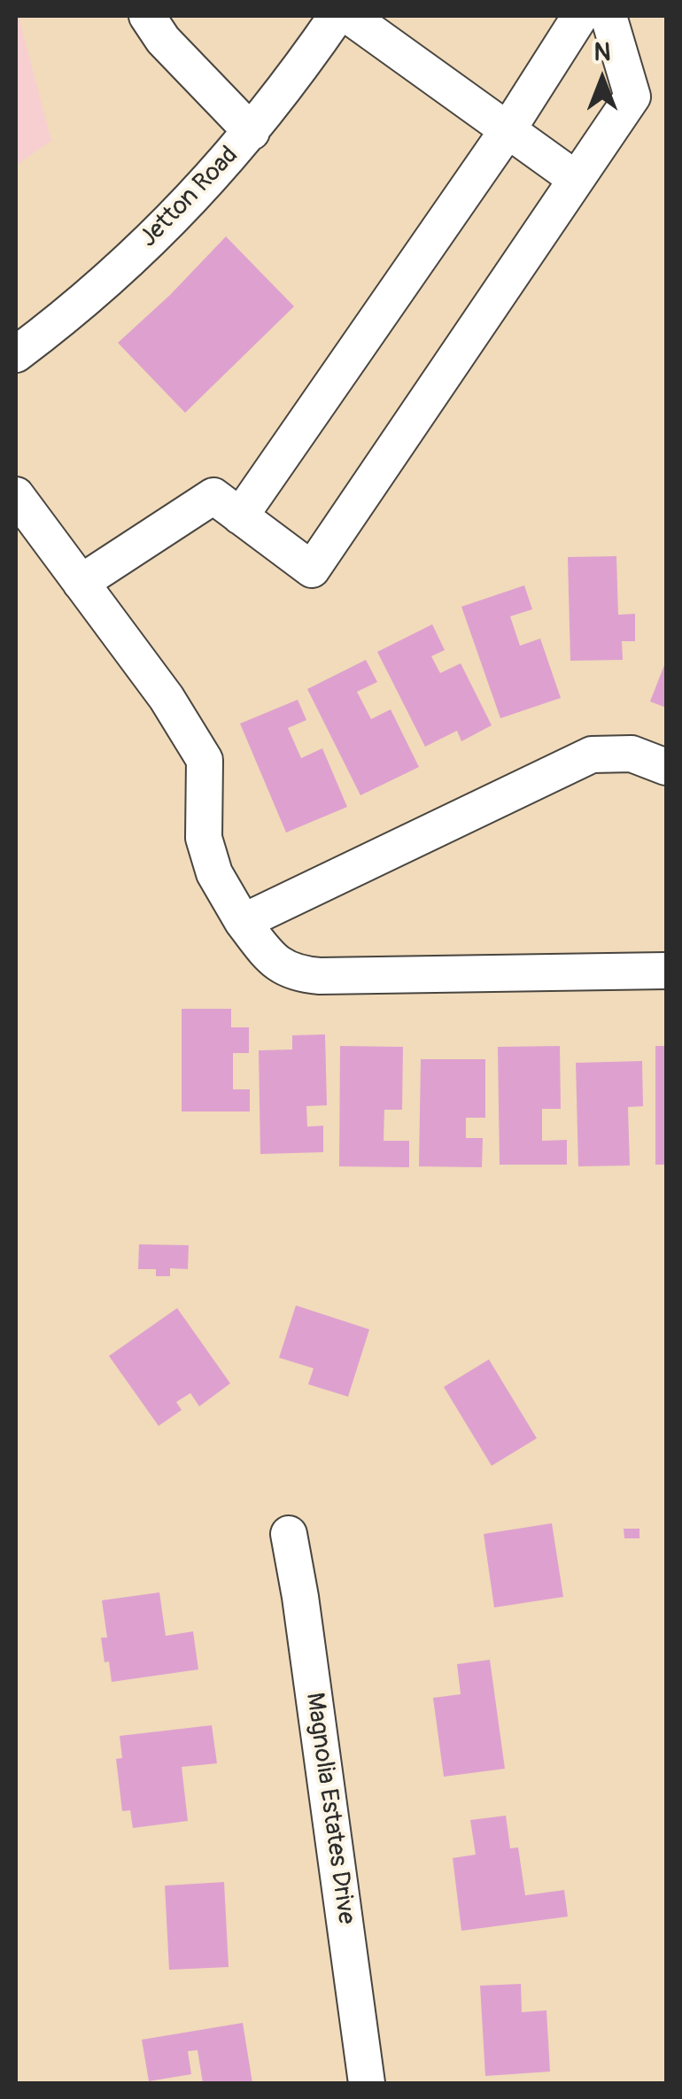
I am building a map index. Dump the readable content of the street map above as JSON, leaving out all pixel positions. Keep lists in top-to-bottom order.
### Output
{
  "streets": {
    "street": ["Jetton Road", "Magnolia Estates Drive"]
  },
  "north": "top"
}
